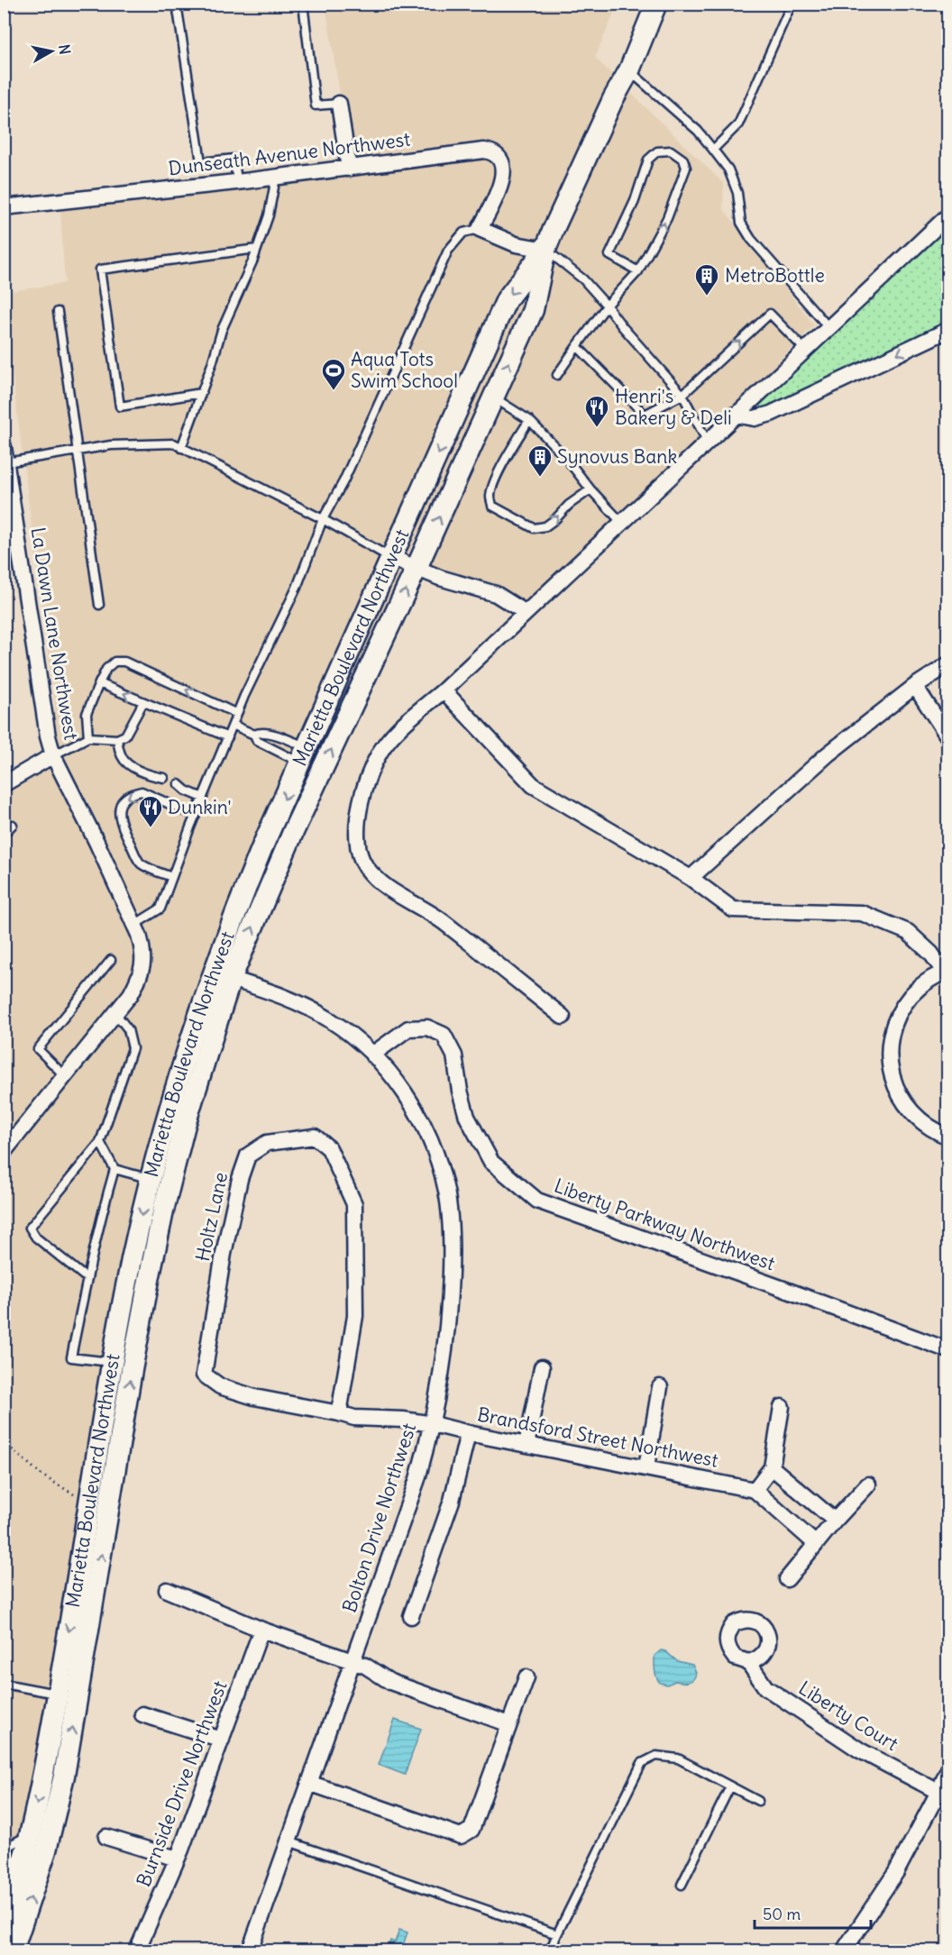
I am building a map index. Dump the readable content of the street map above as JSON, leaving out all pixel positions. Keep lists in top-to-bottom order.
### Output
{
  "streets": {
    "main road": ["Marietta Boulevard Northwest"],
    "street": [
      "Dunseath Avenue Northwest",
      "La Dawn Lane Northwest",
      "Holtz Lane",
      "Liberty Parkway Northwest",
      "Brandsford Street Northwest",
      "Bolton Drive Northwest",
      "Liberty Court",
      "Burnside Drive Northwest"
    ]
  },
  "crossings": [
    ["Marietta Boulevard Northwest", "Bolton Drive Northwest"],
    ["Holtz Lane", "Brandsford Street Northwest"],
    ["Holtz Lane", "Bolton Drive Northwest"],
    ["Liberty Parkway Northwest", "Bolton Drive Northwest"],
    ["Brandsford Street Northwest", "Bolton Drive Northwest"]
  ],
  "places": {
    "building": ["MetroBottle", "Synovus Bank"],
    "sports": ["Aqua Tots Swim School"],
    "restaurant": ["Henri's Bakery & Deli", "Dunkin'"]
  },
  "scale_bar": "50 m",
  "north": "right"
}
